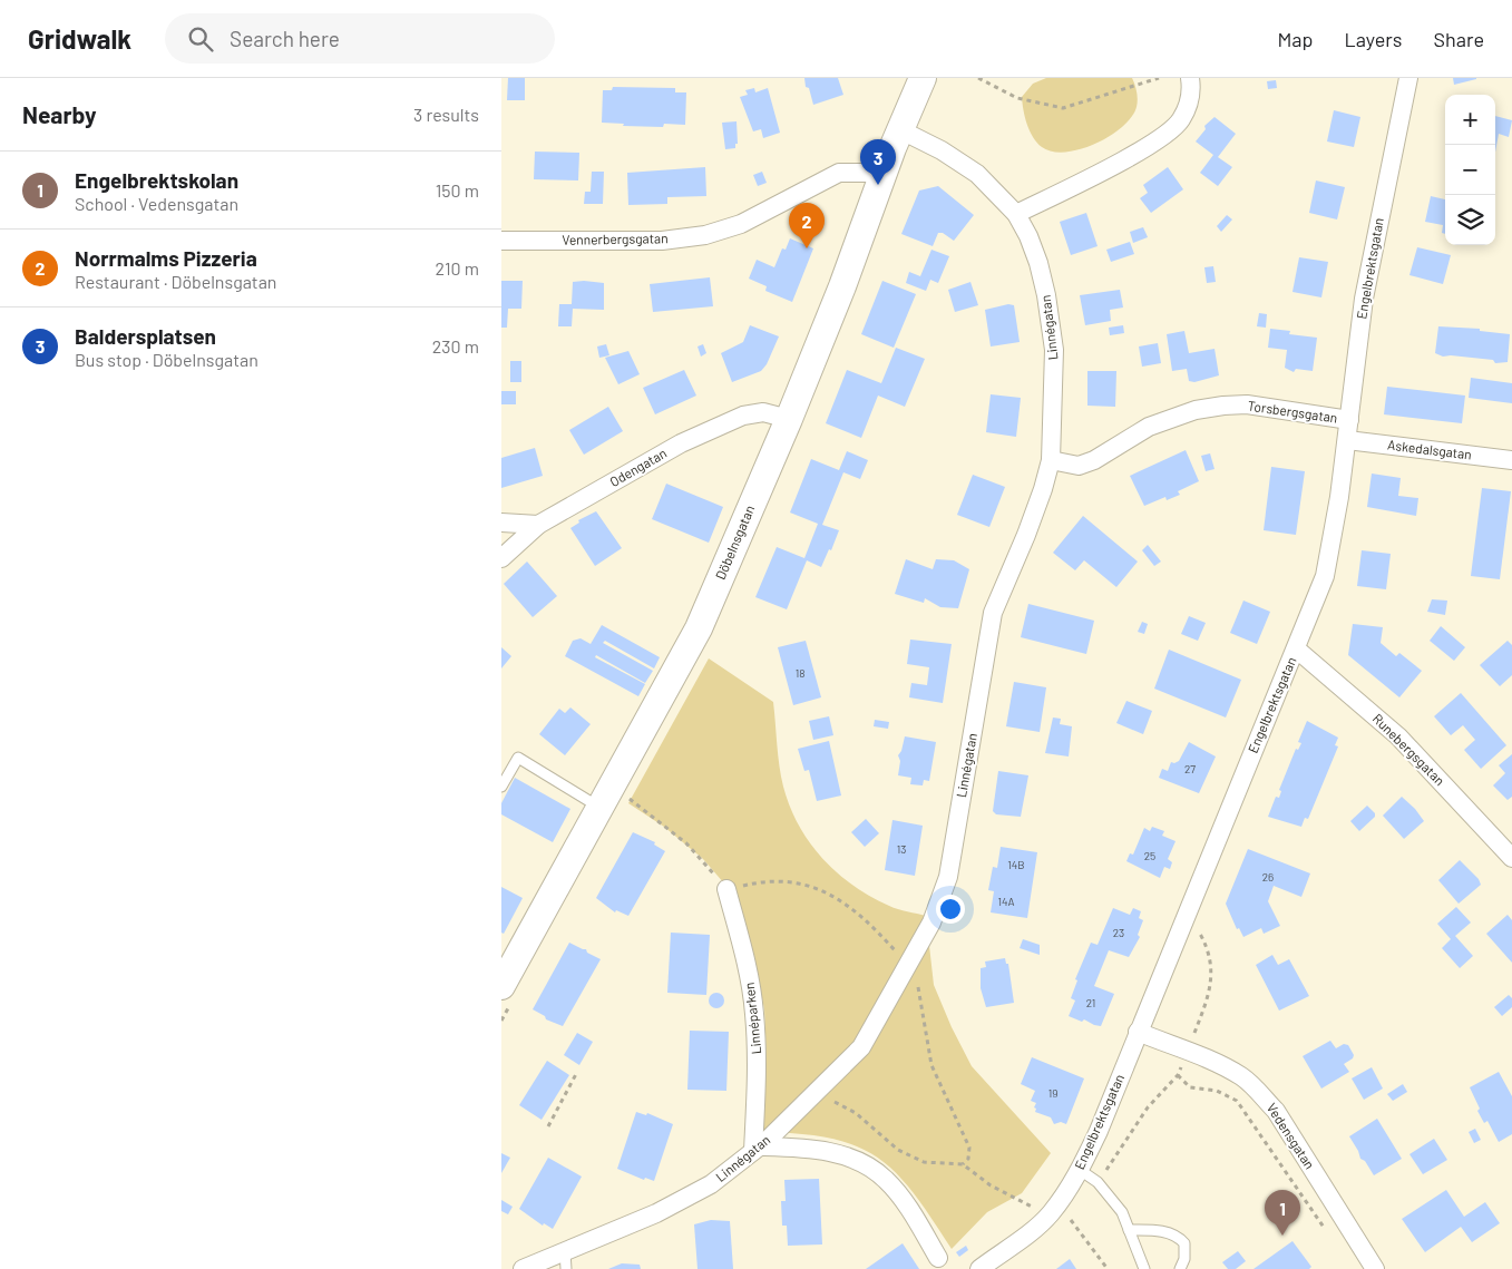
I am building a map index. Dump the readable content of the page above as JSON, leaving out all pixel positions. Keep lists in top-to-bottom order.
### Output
{
  "streets": {
    "street": [
      "Vennerbergsgatan",
      "Engelbrektsgatan",
      "Linnégatan",
      "Torsbergsgatan",
      "Askedalsgatan",
      "Odengatan",
      "Döbelnsgatan",
      "Runebergsgatan",
      "Linnéparken",
      "Vedensgatan"
    ]
  },
  "crossings": [
    ["Vennerbergsgatan", "Döbelnsgatan"],
    ["Engelbrektsgatan", "Torsbergsgatan"],
    ["Engelbrektsgatan", "Askedalsgatan"],
    ["Engelbrektsgatan", "Runebergsgatan"],
    ["Engelbrektsgatan", "Vedensgatan"],
    ["Linnégatan", "Torsbergsgatan"],
    ["Linnégatan", "Döbelnsgatan"],
    ["Linnégatan", "Linnéparken"],
    ["Odengatan", "Döbelnsgatan"]
  ],
  "house_numbers": [
    "18",
    "27",
    "13",
    "25",
    "14B",
    "26",
    "14A",
    "23",
    "21",
    "19"
  ],
  "page": {
    "header": "Gridwalk",
    "search": "Search here",
    "nav": ["Map", "Layers", "Share"],
    "heading": ["Nearby", "3 results"],
    "map_buttons": ["+", "−"],
    "pins": ["3", "2", "1"],
    "list": [
      {
        "mark": "1",
        "name": "Engelbrektskolan",
        "note": "School · Vedensgatan",
        "value": "150 m"
      },
      {
        "mark": "2",
        "name": "Norrmalms Pizzeria",
        "note": "Restaurant · Döbelnsgatan",
        "value": "210 m"
      },
      {
        "mark": "3",
        "name": "Baldersplatsen",
        "note": "Bus stop · Döbelnsgatan",
        "value": "230 m"
      }
    ]
  }
}
